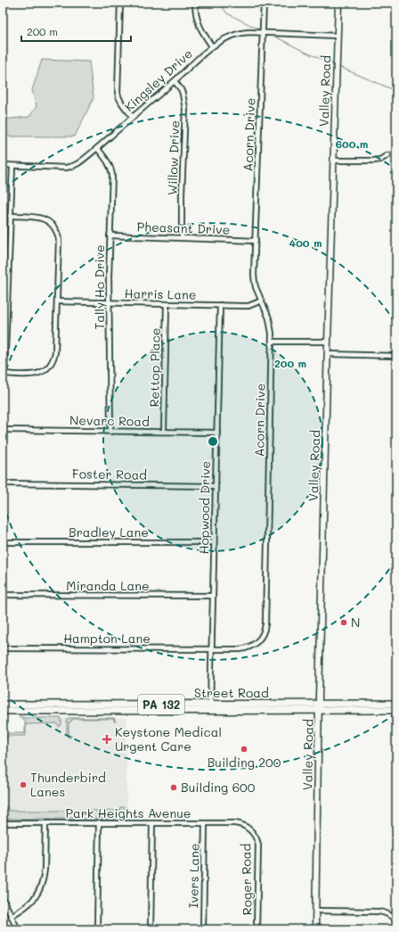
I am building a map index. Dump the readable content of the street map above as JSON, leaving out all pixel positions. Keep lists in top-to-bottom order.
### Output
{
  "streets": {
    "main road": ["Street Road", "PA 132"],
    "street": [
      "Kingsley Drive",
      "Valley Road",
      "Acorn Drive",
      "Willow Drive",
      "Pheasant Drive",
      "Tally Ho Drive",
      "Harris Lane",
      "Rettop Place",
      "Nevarc Road",
      "Foster Road",
      "Hopwood Drive",
      "Bradley Lane",
      "Miranda Lane",
      "Hampton Lane",
      "Park Heights Avenue",
      "Ivers Lane",
      "Roger Road"
    ]
  },
  "crossings": [
    ["Kingsley Drive", "Valley Road"],
    ["Kingsley Drive", "Acorn Drive"],
    ["Kingsley Drive", "Willow Drive"],
    ["Kingsley Drive", "Tally Ho Drive"],
    ["Valley Road", "Street Road"],
    ["Acorn Drive", "Pheasant Drive"],
    ["Acorn Drive", "Harris Lane"],
    ["Acorn Drive", "Hopwood Drive"],
    ["Acorn Drive", "Hampton Lane"],
    ["Willow Drive", "Pheasant Drive"],
    ["Pheasant Drive", "Tally Ho Drive"],
    ["Tally Ho Drive", "Harris Lane"],
    ["Tally Ho Drive", "Nevarc Road"],
    ["Harris Lane", "Rettop Place"],
    ["Harris Lane", "Hopwood Drive"],
    ["Rettop Place", "Nevarc Road"],
    ["Nevarc Road", "Hopwood Drive"],
    ["Foster Road", "Hopwood Drive"],
    ["Hopwood Drive", "Bradley Lane"],
    ["Hopwood Drive", "Miranda Lane"],
    ["Hopwood Drive", "Hampton Lane"],
    ["Hopwood Drive", "Street Road"],
    ["Park Heights Avenue", "Ivers Lane"],
    ["Park Heights Avenue", "Roger Road"]
  ],
  "places": {
    "other": [
      "N",
      "Building 200",
      "Thunderbird Lanes",
      "Building 600"
    ],
    "health": ["Keystone Medical Urgent Care"]
  },
  "scale_bar": "200 m",
  "rings": ["600 m", "400 m", "200 m"]
}
